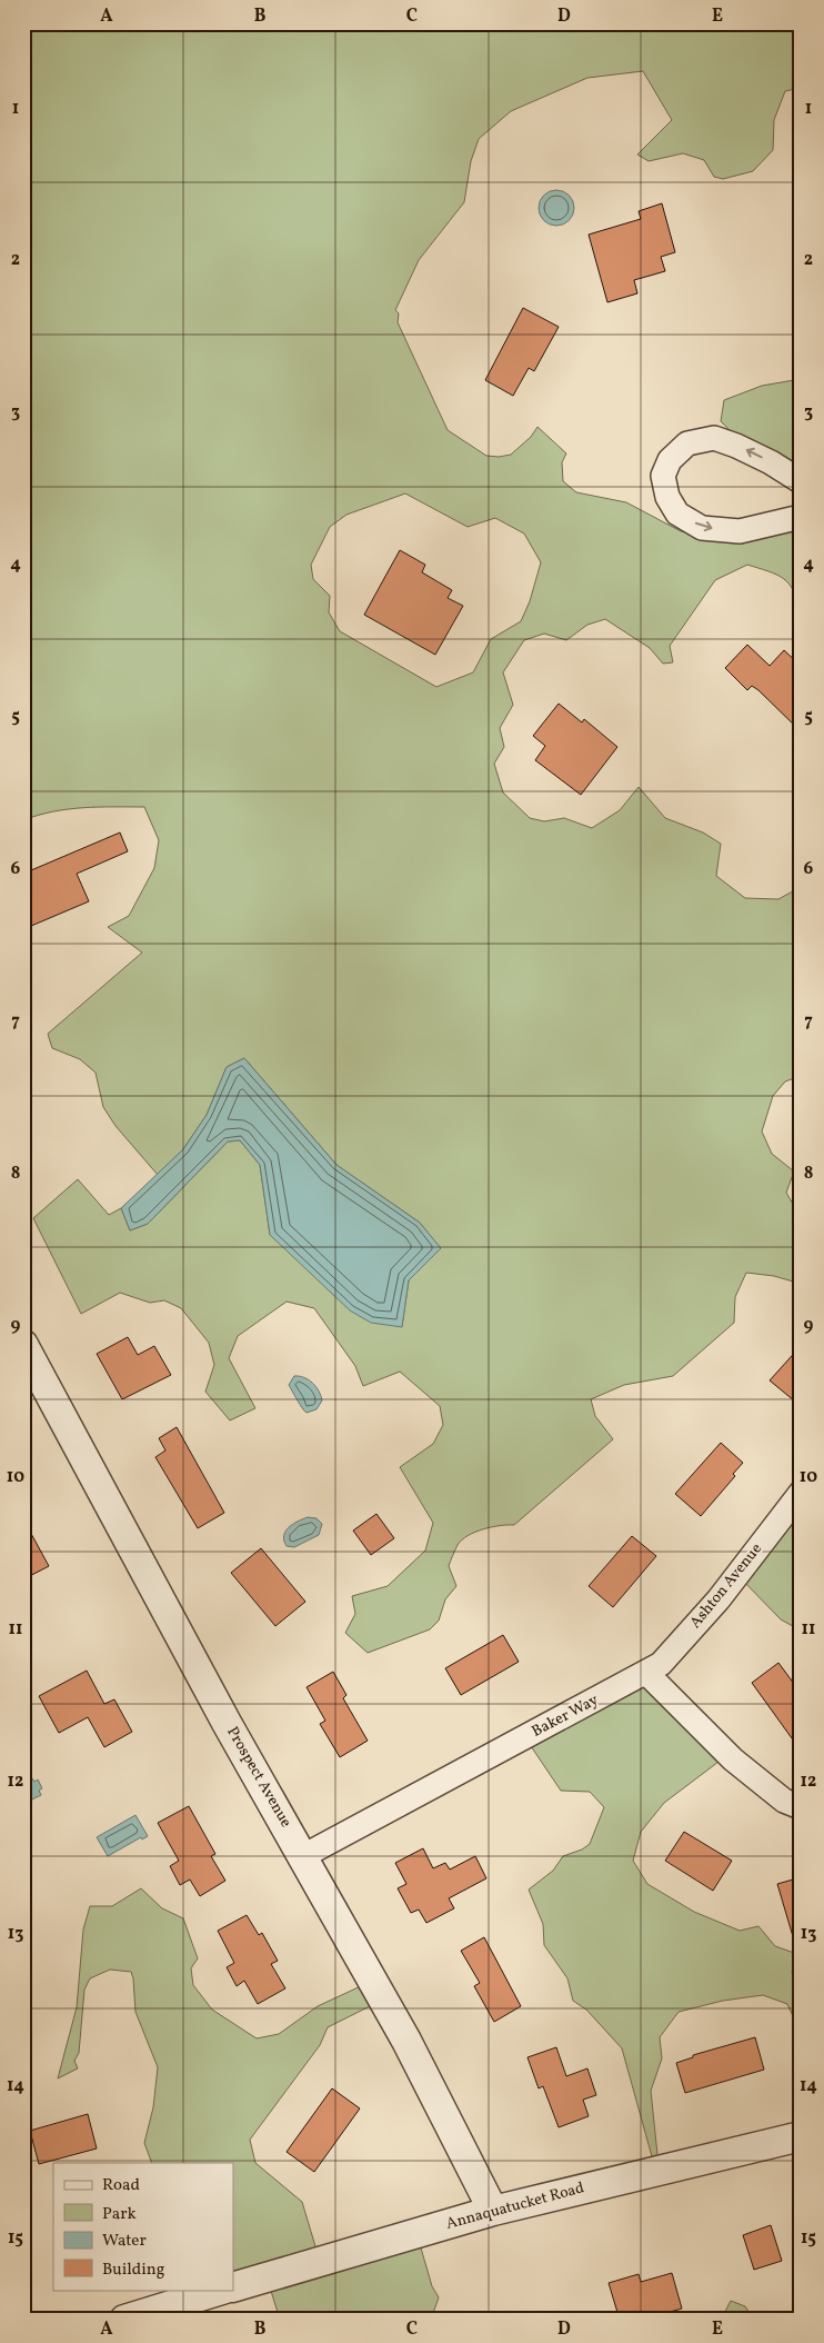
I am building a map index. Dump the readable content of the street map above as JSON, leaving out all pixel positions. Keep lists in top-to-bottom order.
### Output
{
  "streets": {
    "street": [
      "Ashton Avenue",
      "Baker Way",
      "Prospect Avenue",
      "Annaquatucket Road"
    ]
  },
  "crossings": [
    ["Ashton Avenue", "Baker Way"],
    ["Baker Way", "Prospect Avenue"],
    ["Prospect Avenue", "Annaquatucket Road"]
  ],
  "legend": [
    "Road",
    "Park",
    "Water",
    "Building"
  ],
  "grid": {
    "columns": [
      "A",
      "B",
      "C",
      "D",
      "E"
    ],
    "rows": [
      "1",
      "2",
      "3",
      "4",
      "5",
      "6",
      "7",
      "8",
      "9",
      "10",
      "11",
      "12",
      "13",
      "14",
      "15"
    ]
  }
}
